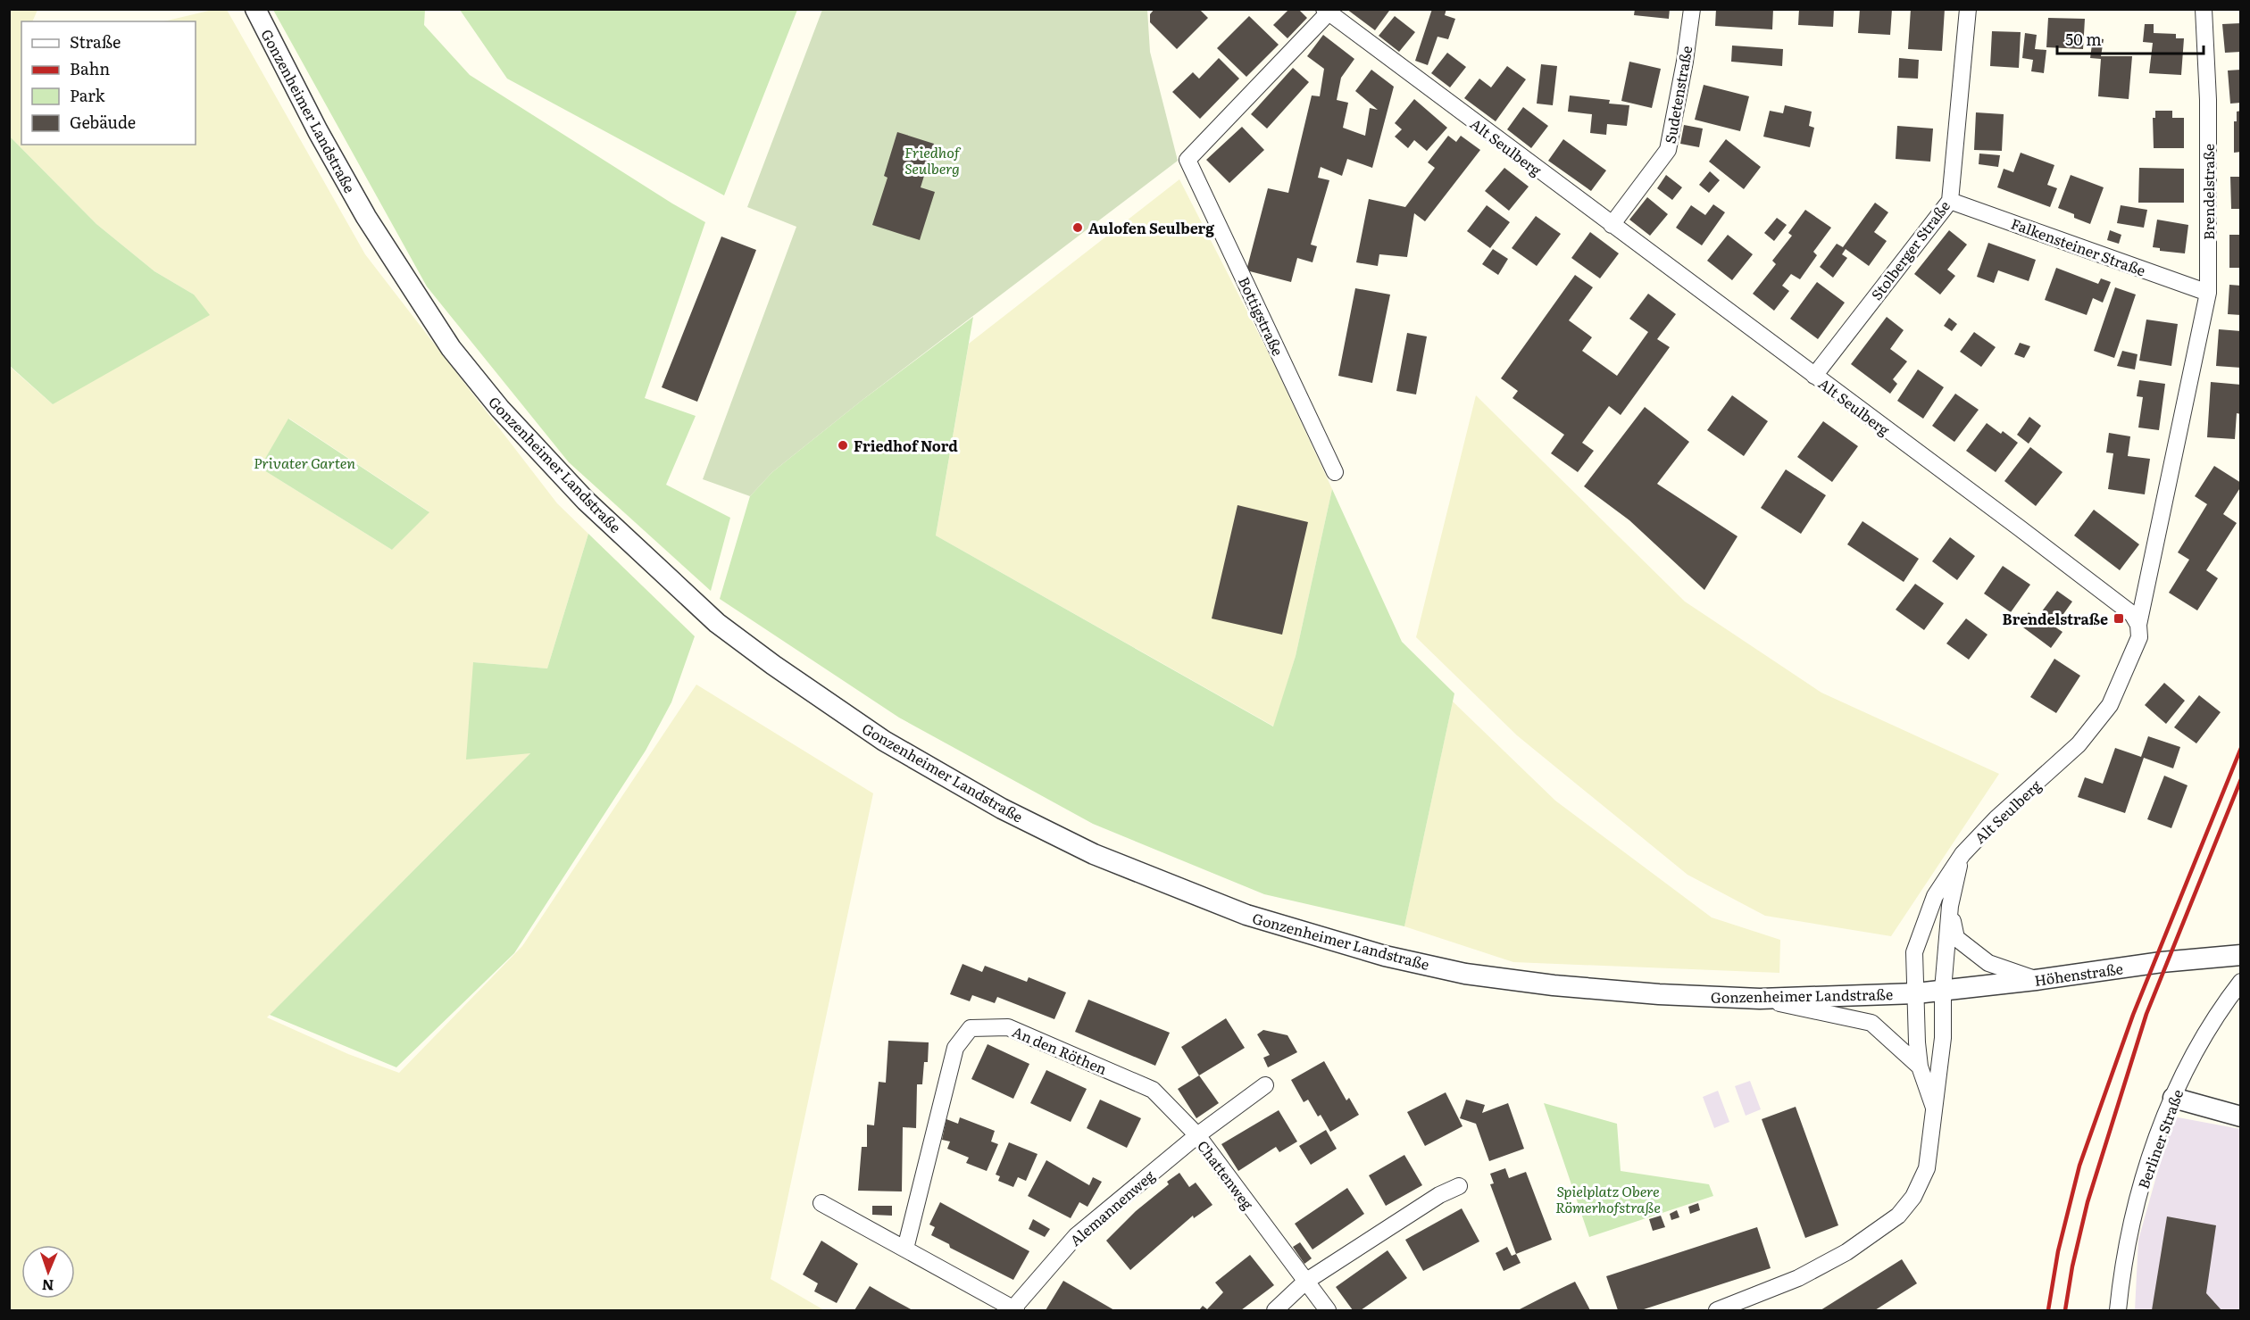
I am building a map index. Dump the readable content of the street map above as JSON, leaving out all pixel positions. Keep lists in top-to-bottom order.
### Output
{
  "streets": {
    "street": [
      "Sudetenstraße",
      "Gonzenheimer Landstraße",
      "Alt Seulberg",
      "Brendelstraße",
      "Falkensteiner Straße",
      "Stolberger Straße",
      "Bottigstraße",
      "Höhenstraße",
      "An den Röthen",
      "Berliner Straße",
      "Chattenweg",
      "Alemannenweg"
    ]
  },
  "crossings": [
    ["Sudetenstraße", "Alt Seulberg"],
    ["Gonzenheimer Landstraße", "Alt Seulberg"],
    ["Gonzenheimer Landstraße", "Höhenstraße"],
    ["Alt Seulberg", "Brendelstraße"],
    ["Alt Seulberg", "Stolberger Straße"],
    ["Alt Seulberg", "Bottigstraße"],
    ["Alt Seulberg", "Höhenstraße"],
    ["Brendelstraße", "Falkensteiner Straße"],
    ["Falkensteiner Straße", "Stolberger Straße"],
    ["An den Röthen", "Chattenweg"],
    ["An den Röthen", "Alemannenweg"],
    ["Chattenweg", "Alemannenweg"]
  ],
  "parks": ["Friedhof Seulberg", "Privater Garten", "Spielplatz Obere Römerhofstraße"],
  "places": {
    "other": ["Aulofen Seulberg", "Friedhof Nord"],
    "transit": ["Brendelstraße"]
  },
  "legend": [
    "Straße",
    "Bahn",
    "Park",
    "Gebäude"
  ],
  "scale_bar": "50 m",
  "north": "bottom"
}
